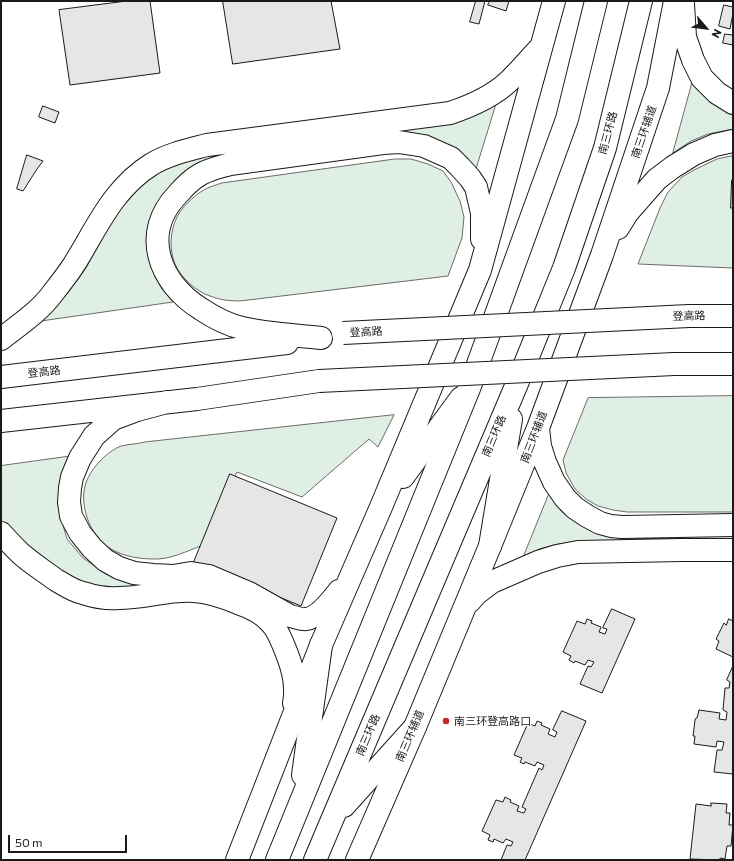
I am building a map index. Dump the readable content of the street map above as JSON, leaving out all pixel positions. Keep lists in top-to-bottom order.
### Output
{
  "streets": {
    "main road": ["南三环辅道", "南三环路", "登高路"]
  },
  "places": ["南三环登高路口"],
  "scale_bar": "50 m",
  "north": "bottom right"
}
